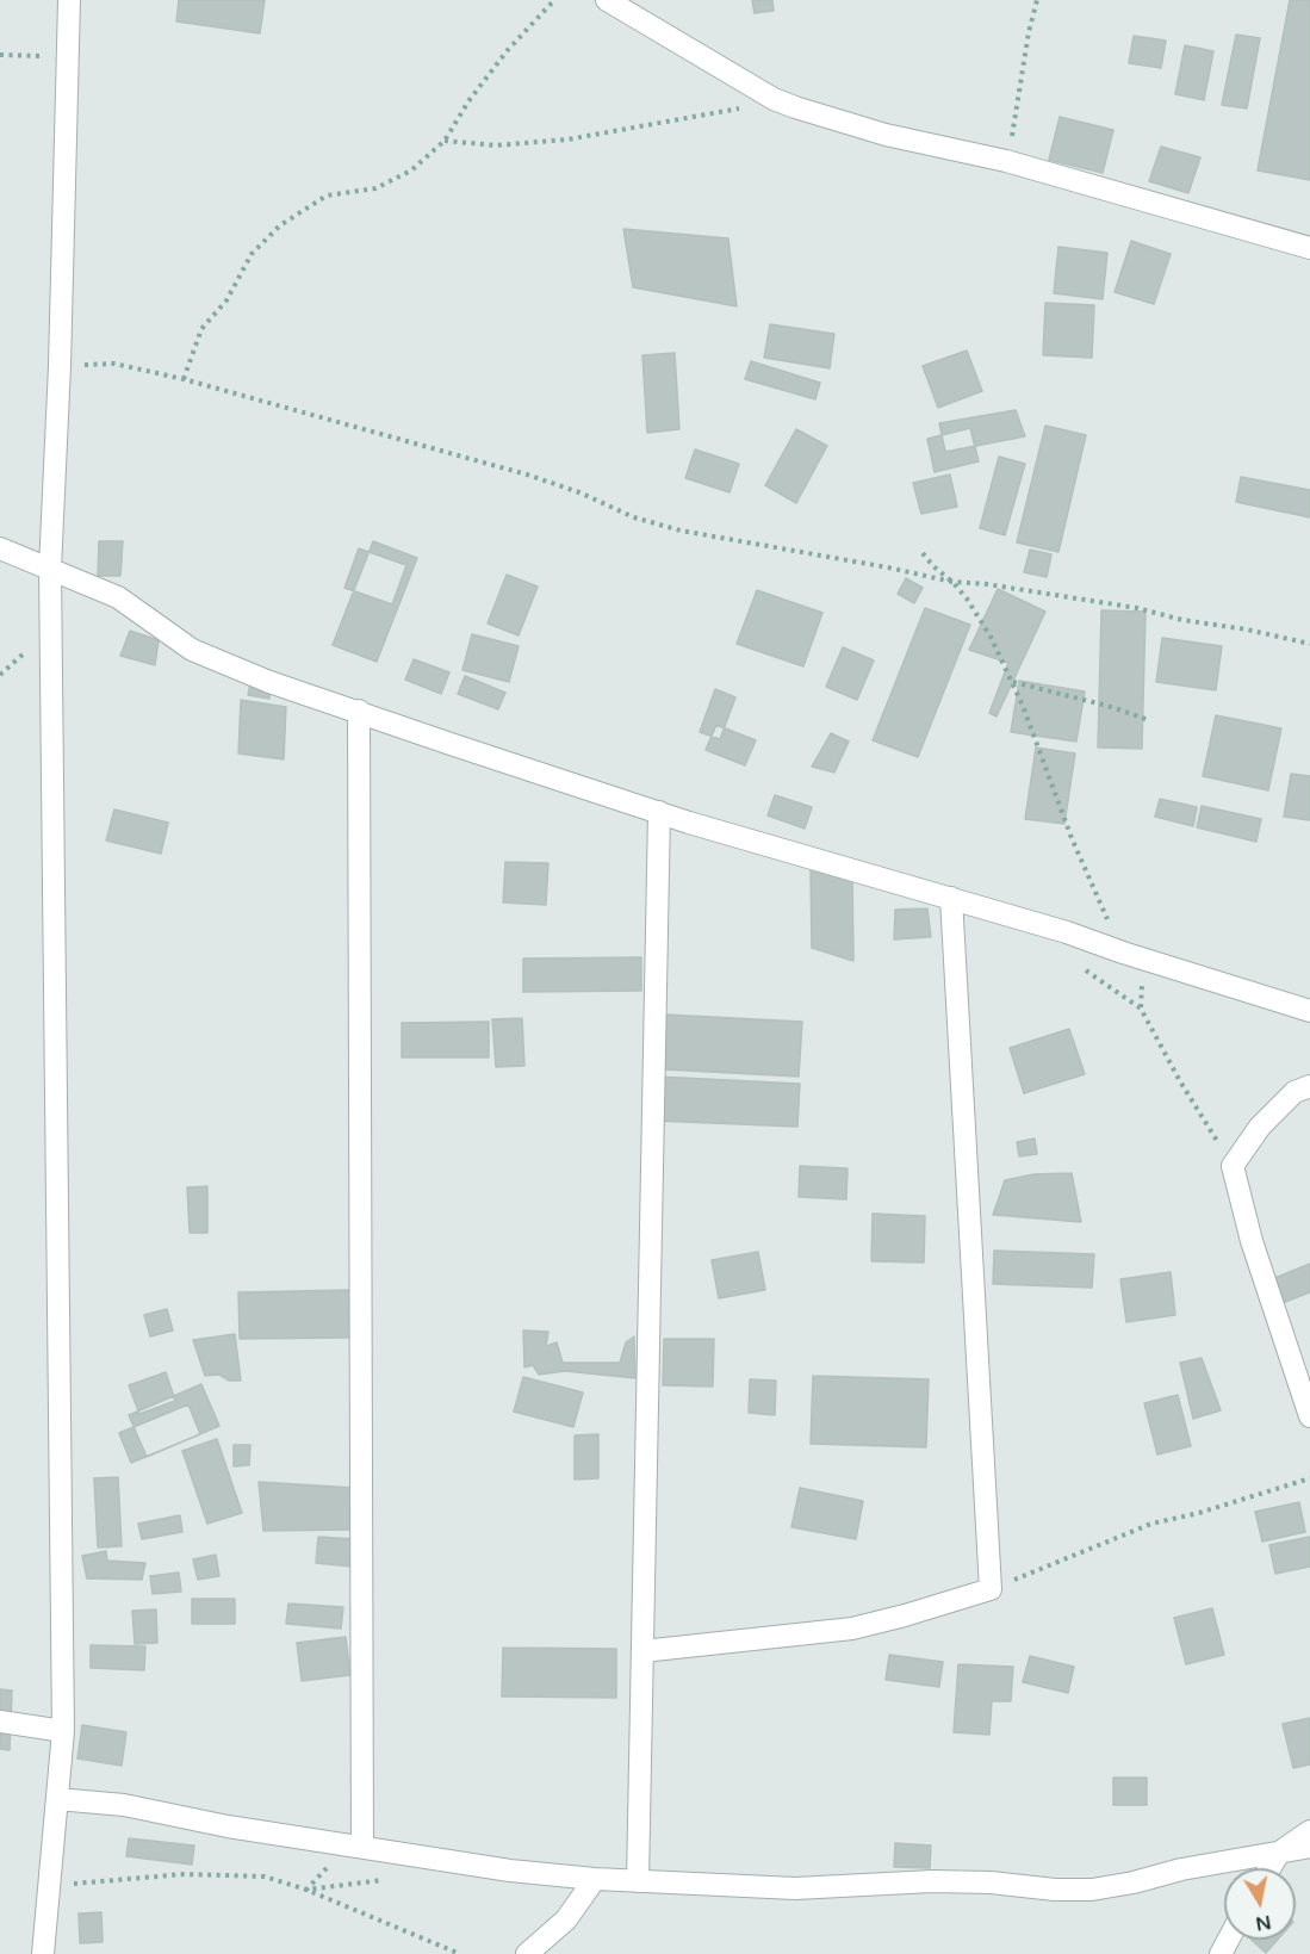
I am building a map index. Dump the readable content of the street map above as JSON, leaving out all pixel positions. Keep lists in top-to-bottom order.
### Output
{
  "north": "bottom"
}
